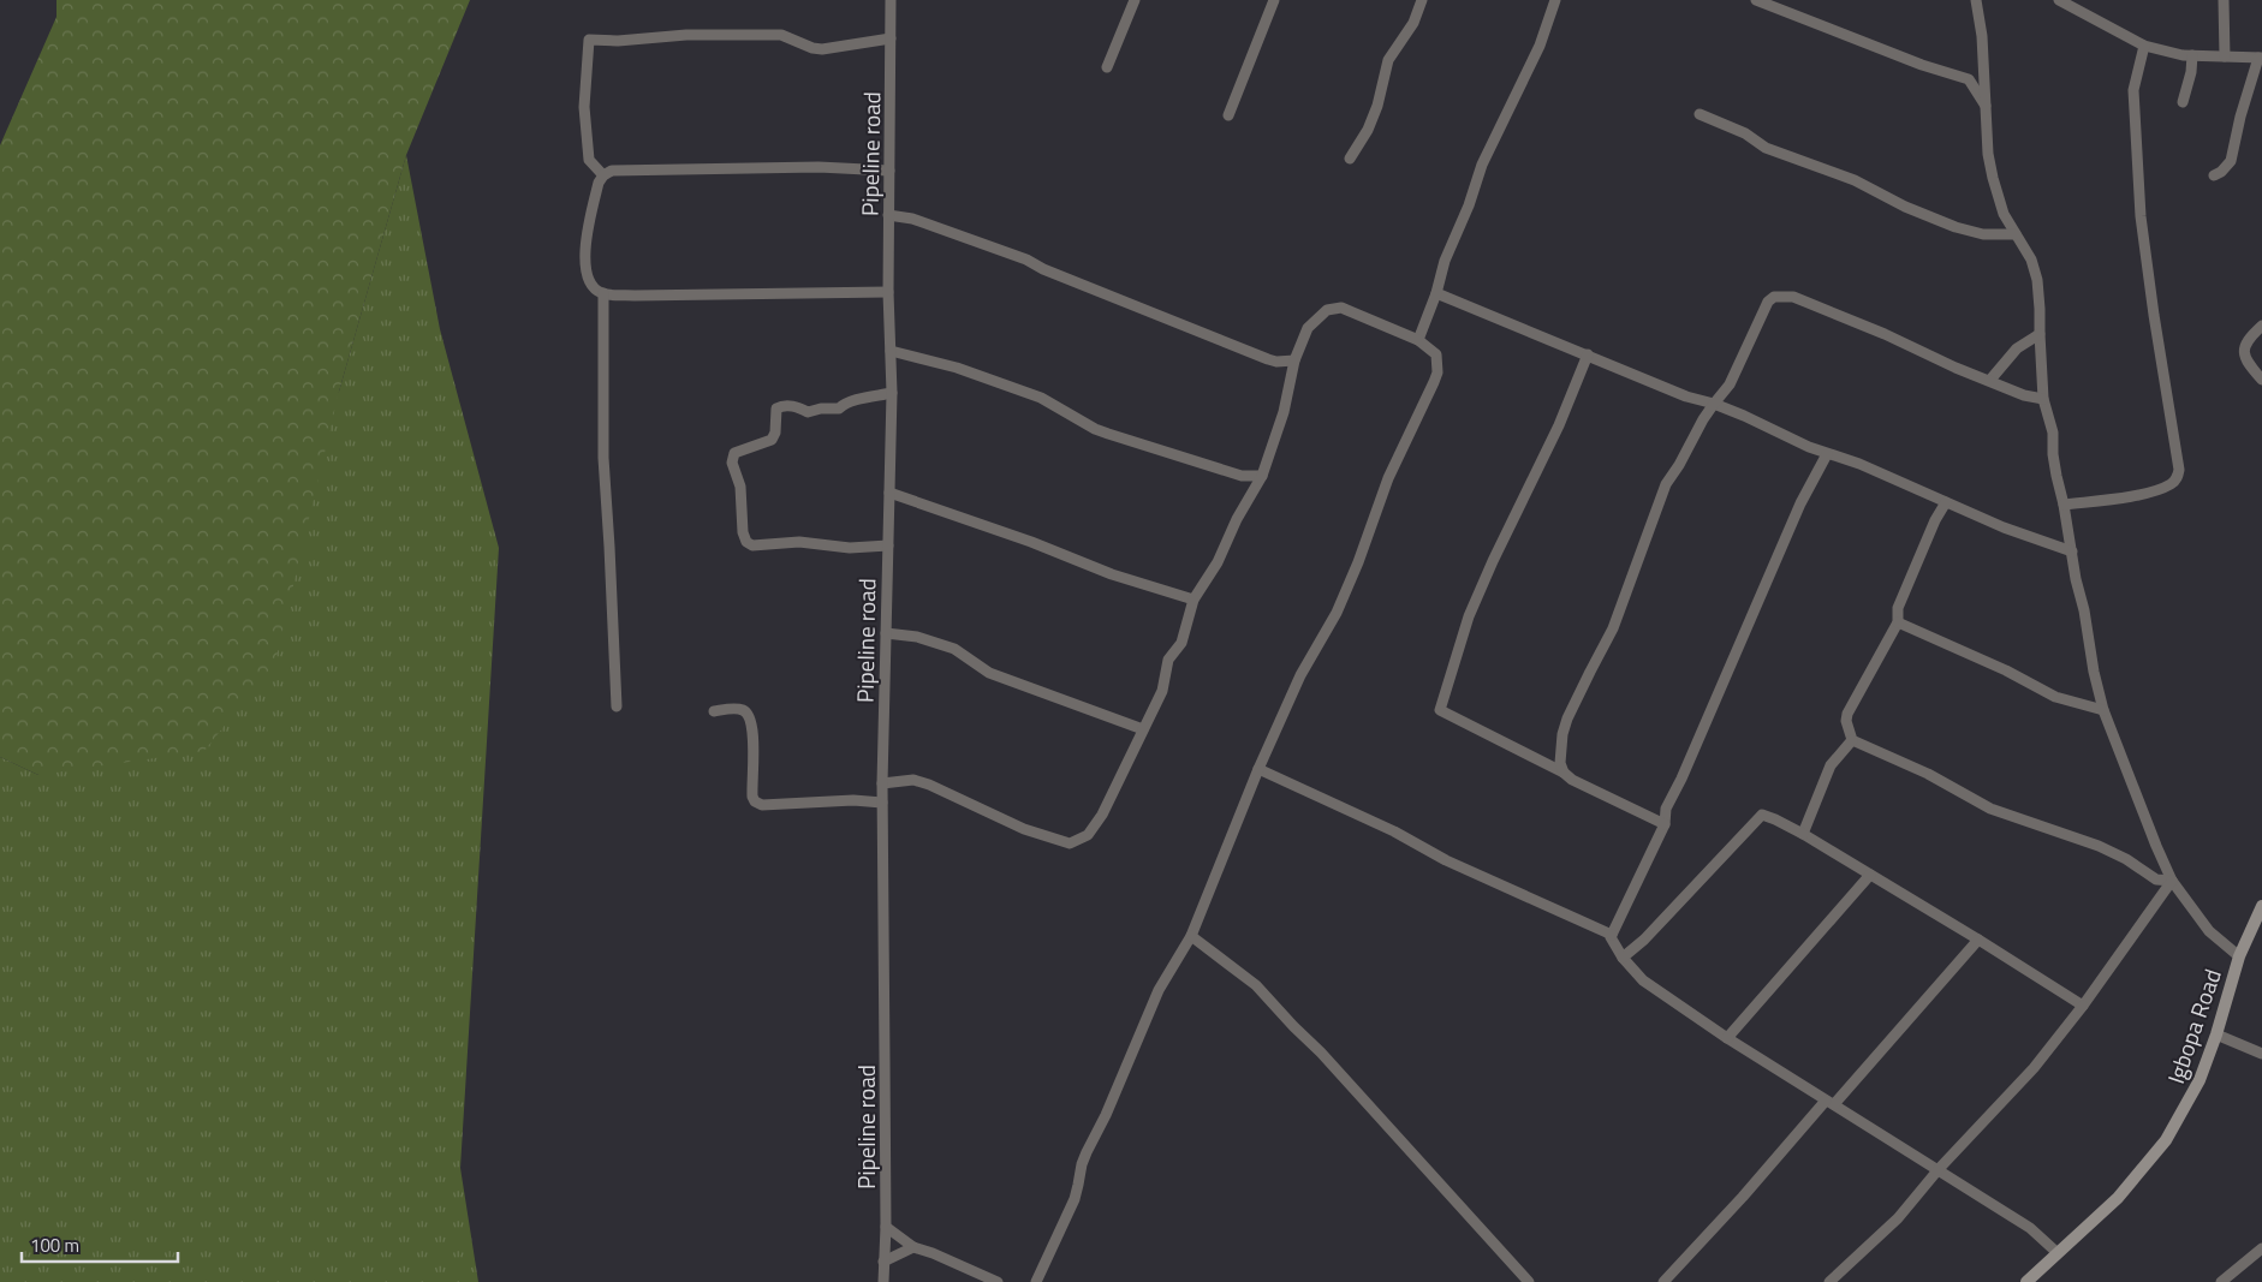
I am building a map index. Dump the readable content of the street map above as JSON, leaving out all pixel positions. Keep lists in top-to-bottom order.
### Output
{
  "streets": {
    "street": ["Pipeline road", "Igbopa Road"]
  },
  "scale_bar": "100 m"
}
